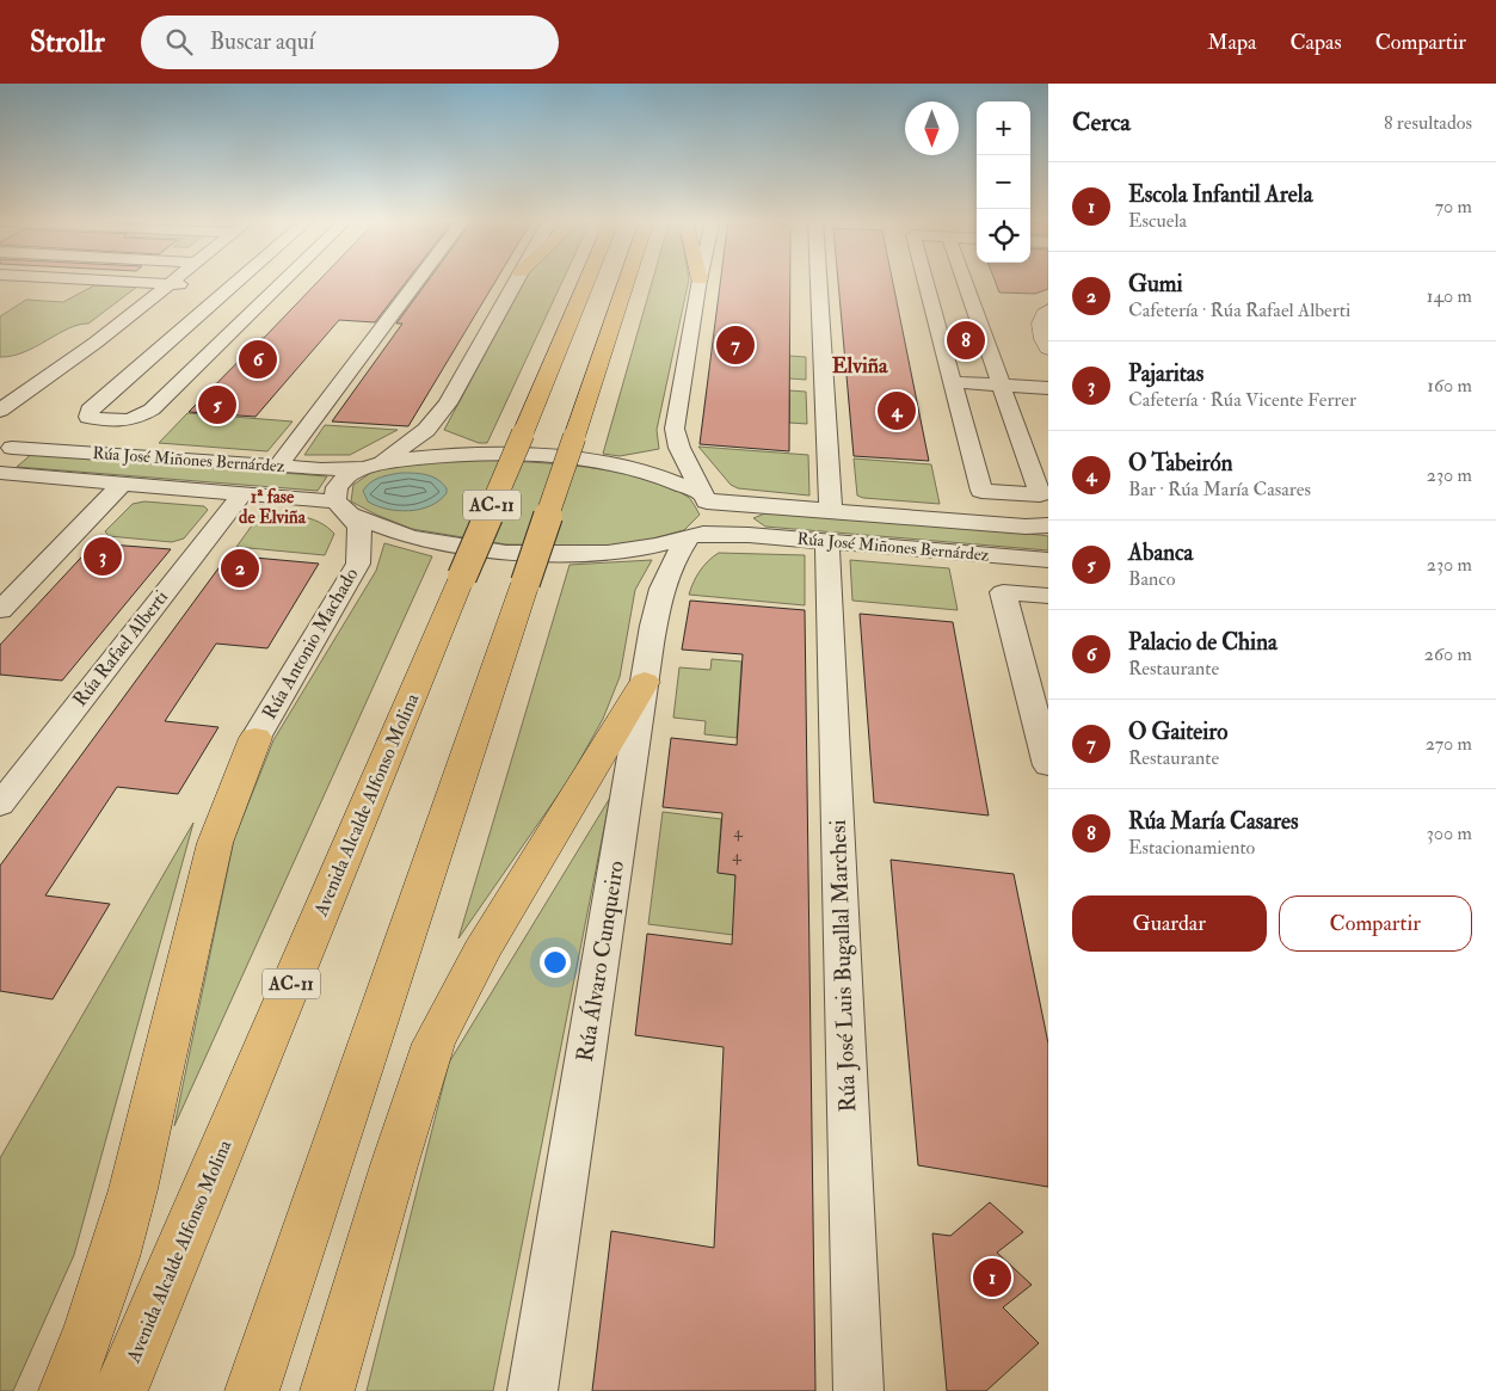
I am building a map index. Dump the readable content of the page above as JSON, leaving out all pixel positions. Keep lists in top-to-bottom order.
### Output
{
  "streets": {
    "highway": ["AC-11", "Avenida Alcalde Alfonso Molina"],
    "street": [
      "Rúa José Miñones Bernárdez",
      "Rúa Antonio Machado",
      "Rúa Rafael Alberti",
      "Rúa Álvaro Cunqueiro",
      "Rúa José Luis Bugallal Marchesi"
    ]
  },
  "crossings": [
    ["Rúa José Miñones Bernárdez", "Rúa Antonio Machado"],
    ["Rúa José Miñones Bernárdez", "Rúa Rafael Alberti"],
    ["Rúa José Miñones Bernárdez", "Rúa Álvaro Cunqueiro"],
    ["Rúa José Miñones Bernárdez", "Rúa José Luis Bugallal Marchesi"]
  ],
  "districts": ["Elviña", "1ª fase de Elviña"],
  "house_numbers": ["4", "4"],
  "north": "bottom",
  "page": {
    "header": "Strollr",
    "search": "Buscar aquí",
    "nav": ["Mapa", "Capas", "Compartir"],
    "heading": ["Cerca", "8 resultados"],
    "map_buttons": ["+", "−"],
    "list": [
      {
        "mark": "1",
        "name": "Escola Infantil Arela",
        "note": "Escuela",
        "value": "70 m"
      },
      {
        "mark": "2",
        "name": "Gumi",
        "note": "Cafetería · Rúa Rafael Alberti",
        "value": "140 m"
      },
      {
        "mark": "3",
        "name": "Pajaritas",
        "note": "Cafetería · Rúa Vicente Ferrer",
        "value": "160 m"
      },
      {
        "mark": "4",
        "name": "O Tabeirón",
        "note": "Bar · Rúa María Casares",
        "value": "230 m"
      },
      {
        "mark": "5",
        "name": "Abanca",
        "note": "Banco",
        "value": "230 m"
      },
      {
        "mark": "6",
        "name": "Palacio de China",
        "note": "Restaurante",
        "value": "260 m"
      },
      {
        "mark": "7",
        "name": "O Gaiteiro",
        "note": "Restaurante",
        "value": "270 m"
      },
      {
        "mark": "8",
        "name": "Rúa María Casares",
        "note": "Estacionamiento",
        "value": "300 m"
      }
    ],
    "pins": [
      "8",
      "7",
      "6",
      "5",
      "4",
      "3",
      "2",
      "1"
    ],
    "buttons": ["Guardar", "Compartir"]
  }
}
